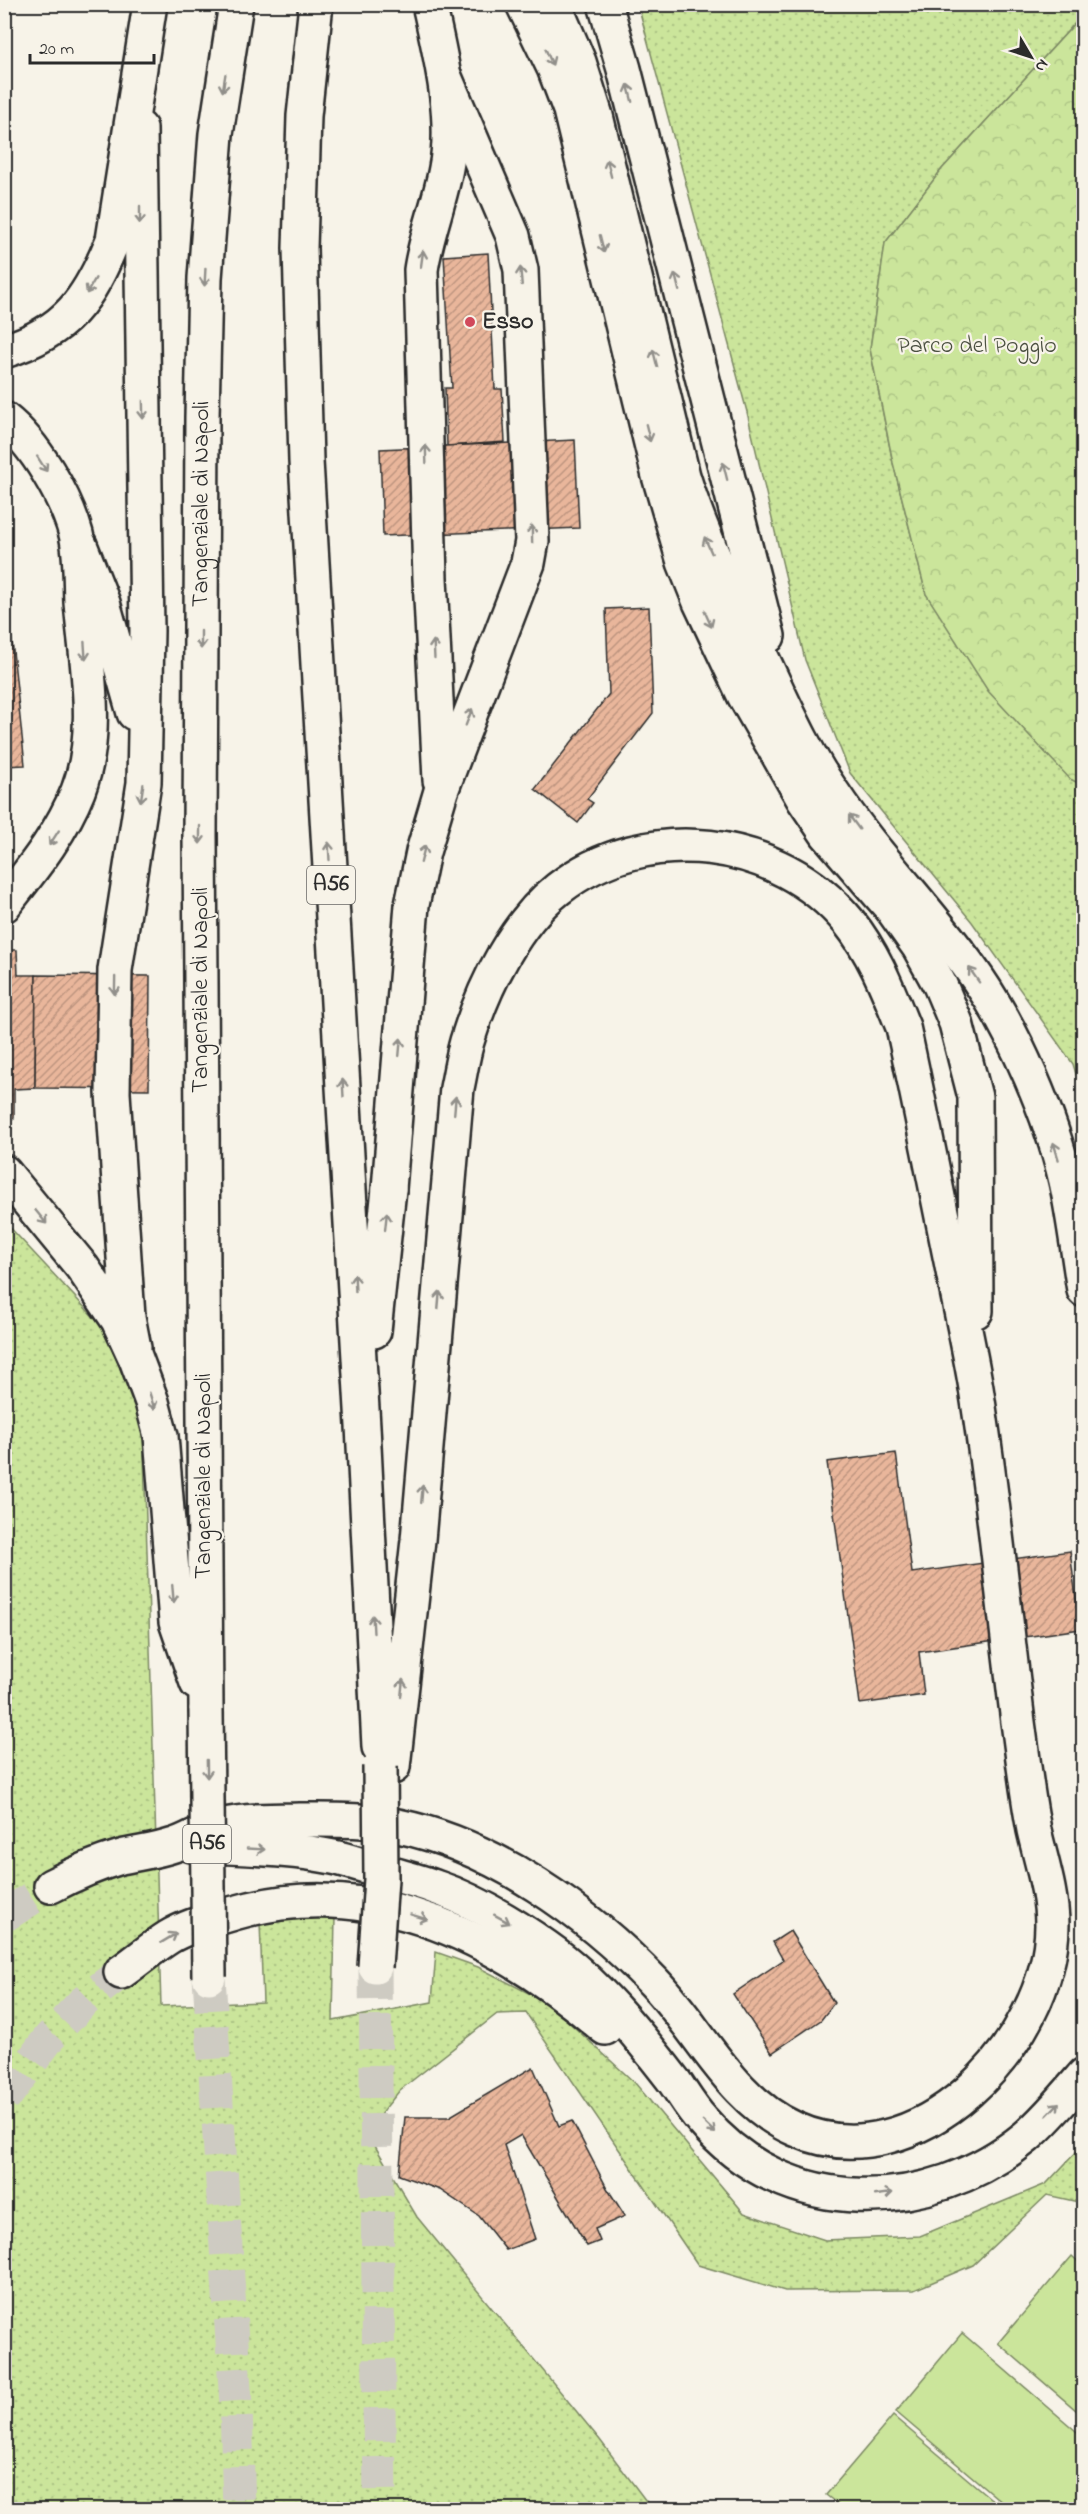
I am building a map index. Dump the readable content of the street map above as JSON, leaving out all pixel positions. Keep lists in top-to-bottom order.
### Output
{
  "streets": {
    "main road": ["Tangenziale di Napoli", "A56"]
  },
  "parks": ["Parco del Poggio"],
  "places": ["Esso"],
  "scale_bar": "20 m",
  "north": "bottom right"
}
